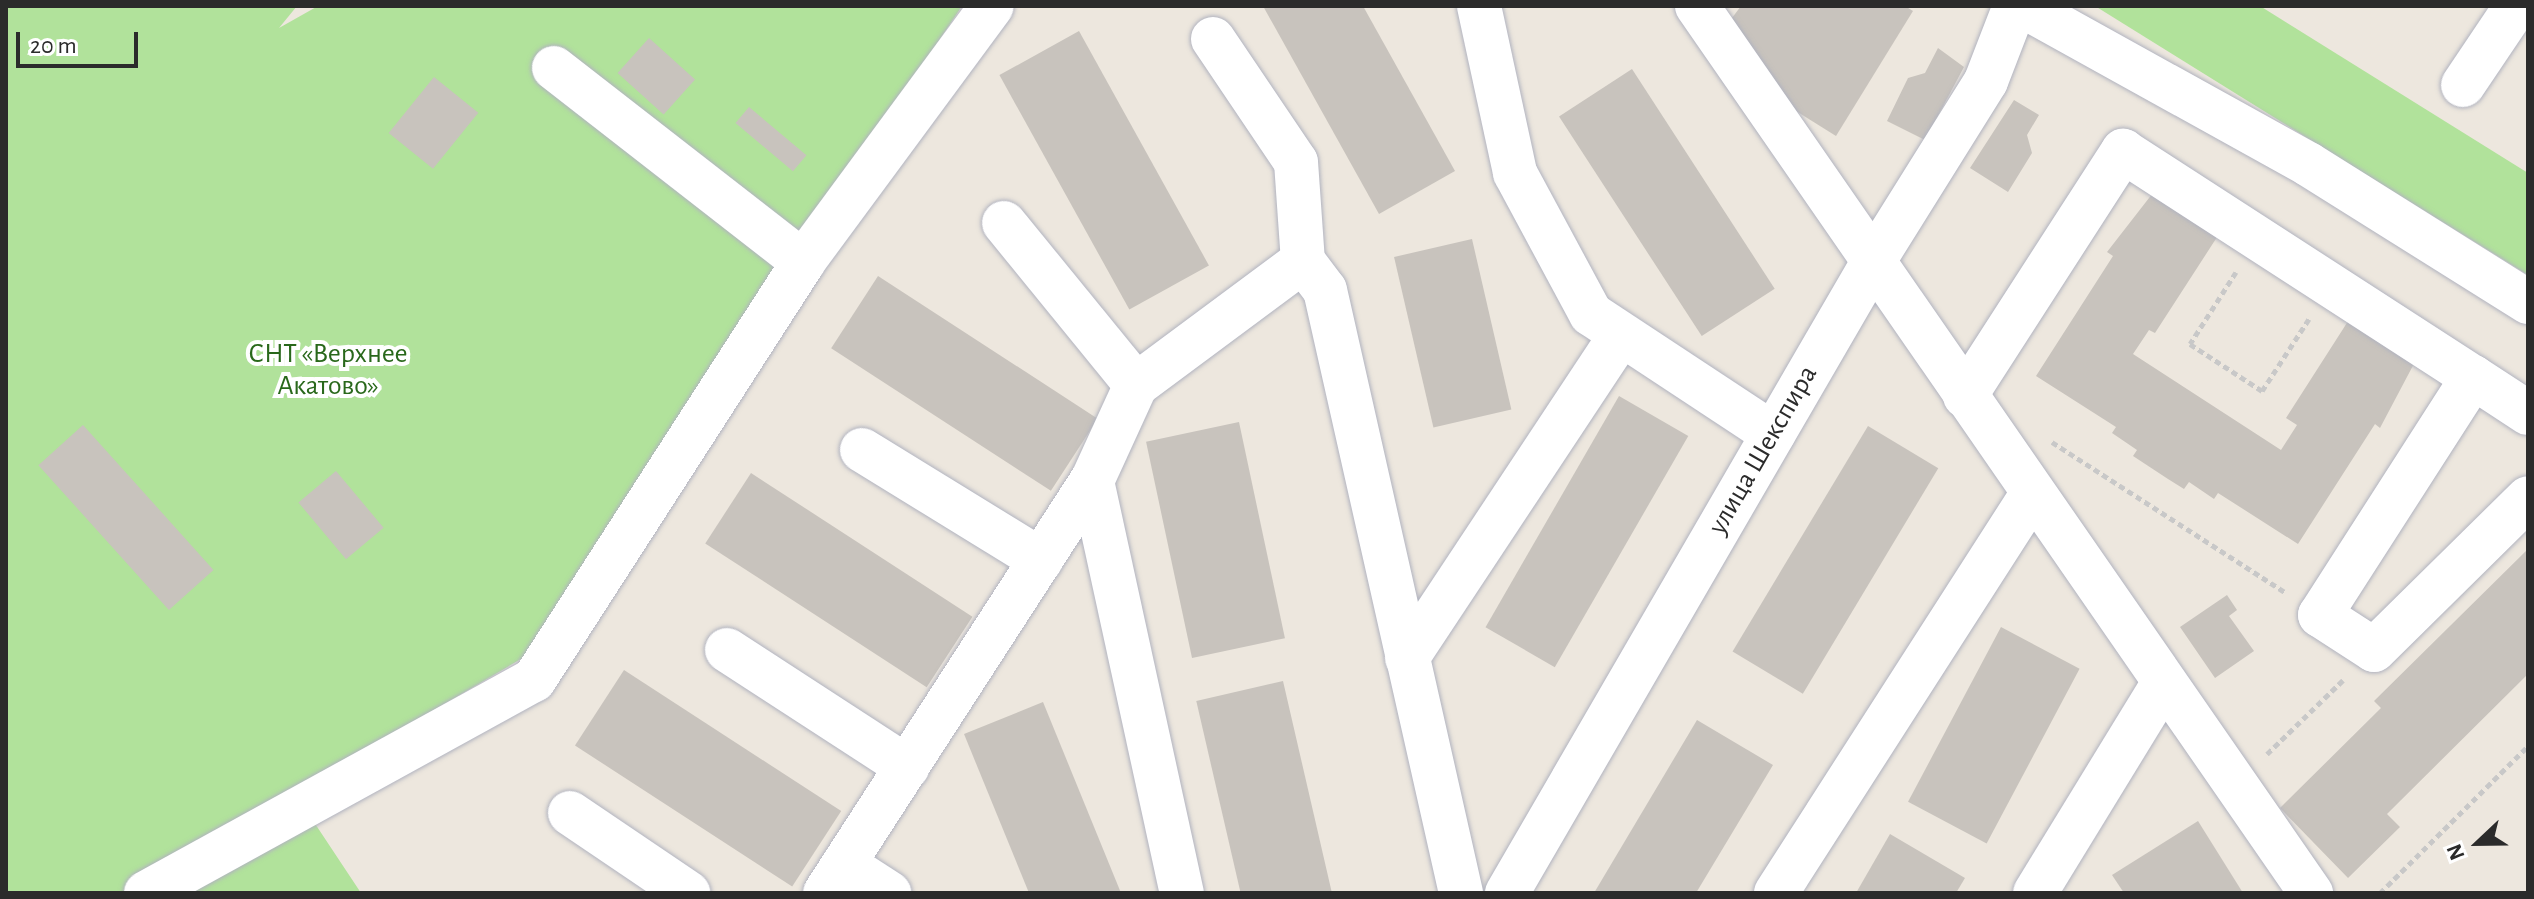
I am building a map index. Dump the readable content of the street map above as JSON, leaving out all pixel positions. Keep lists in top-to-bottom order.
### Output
{
  "streets": {
    "street": ["улица Шекспира"]
  },
  "parks": ["СНТ «Верхнее Акатово»"],
  "scale_bar": "20 m",
  "north": "left"
}
